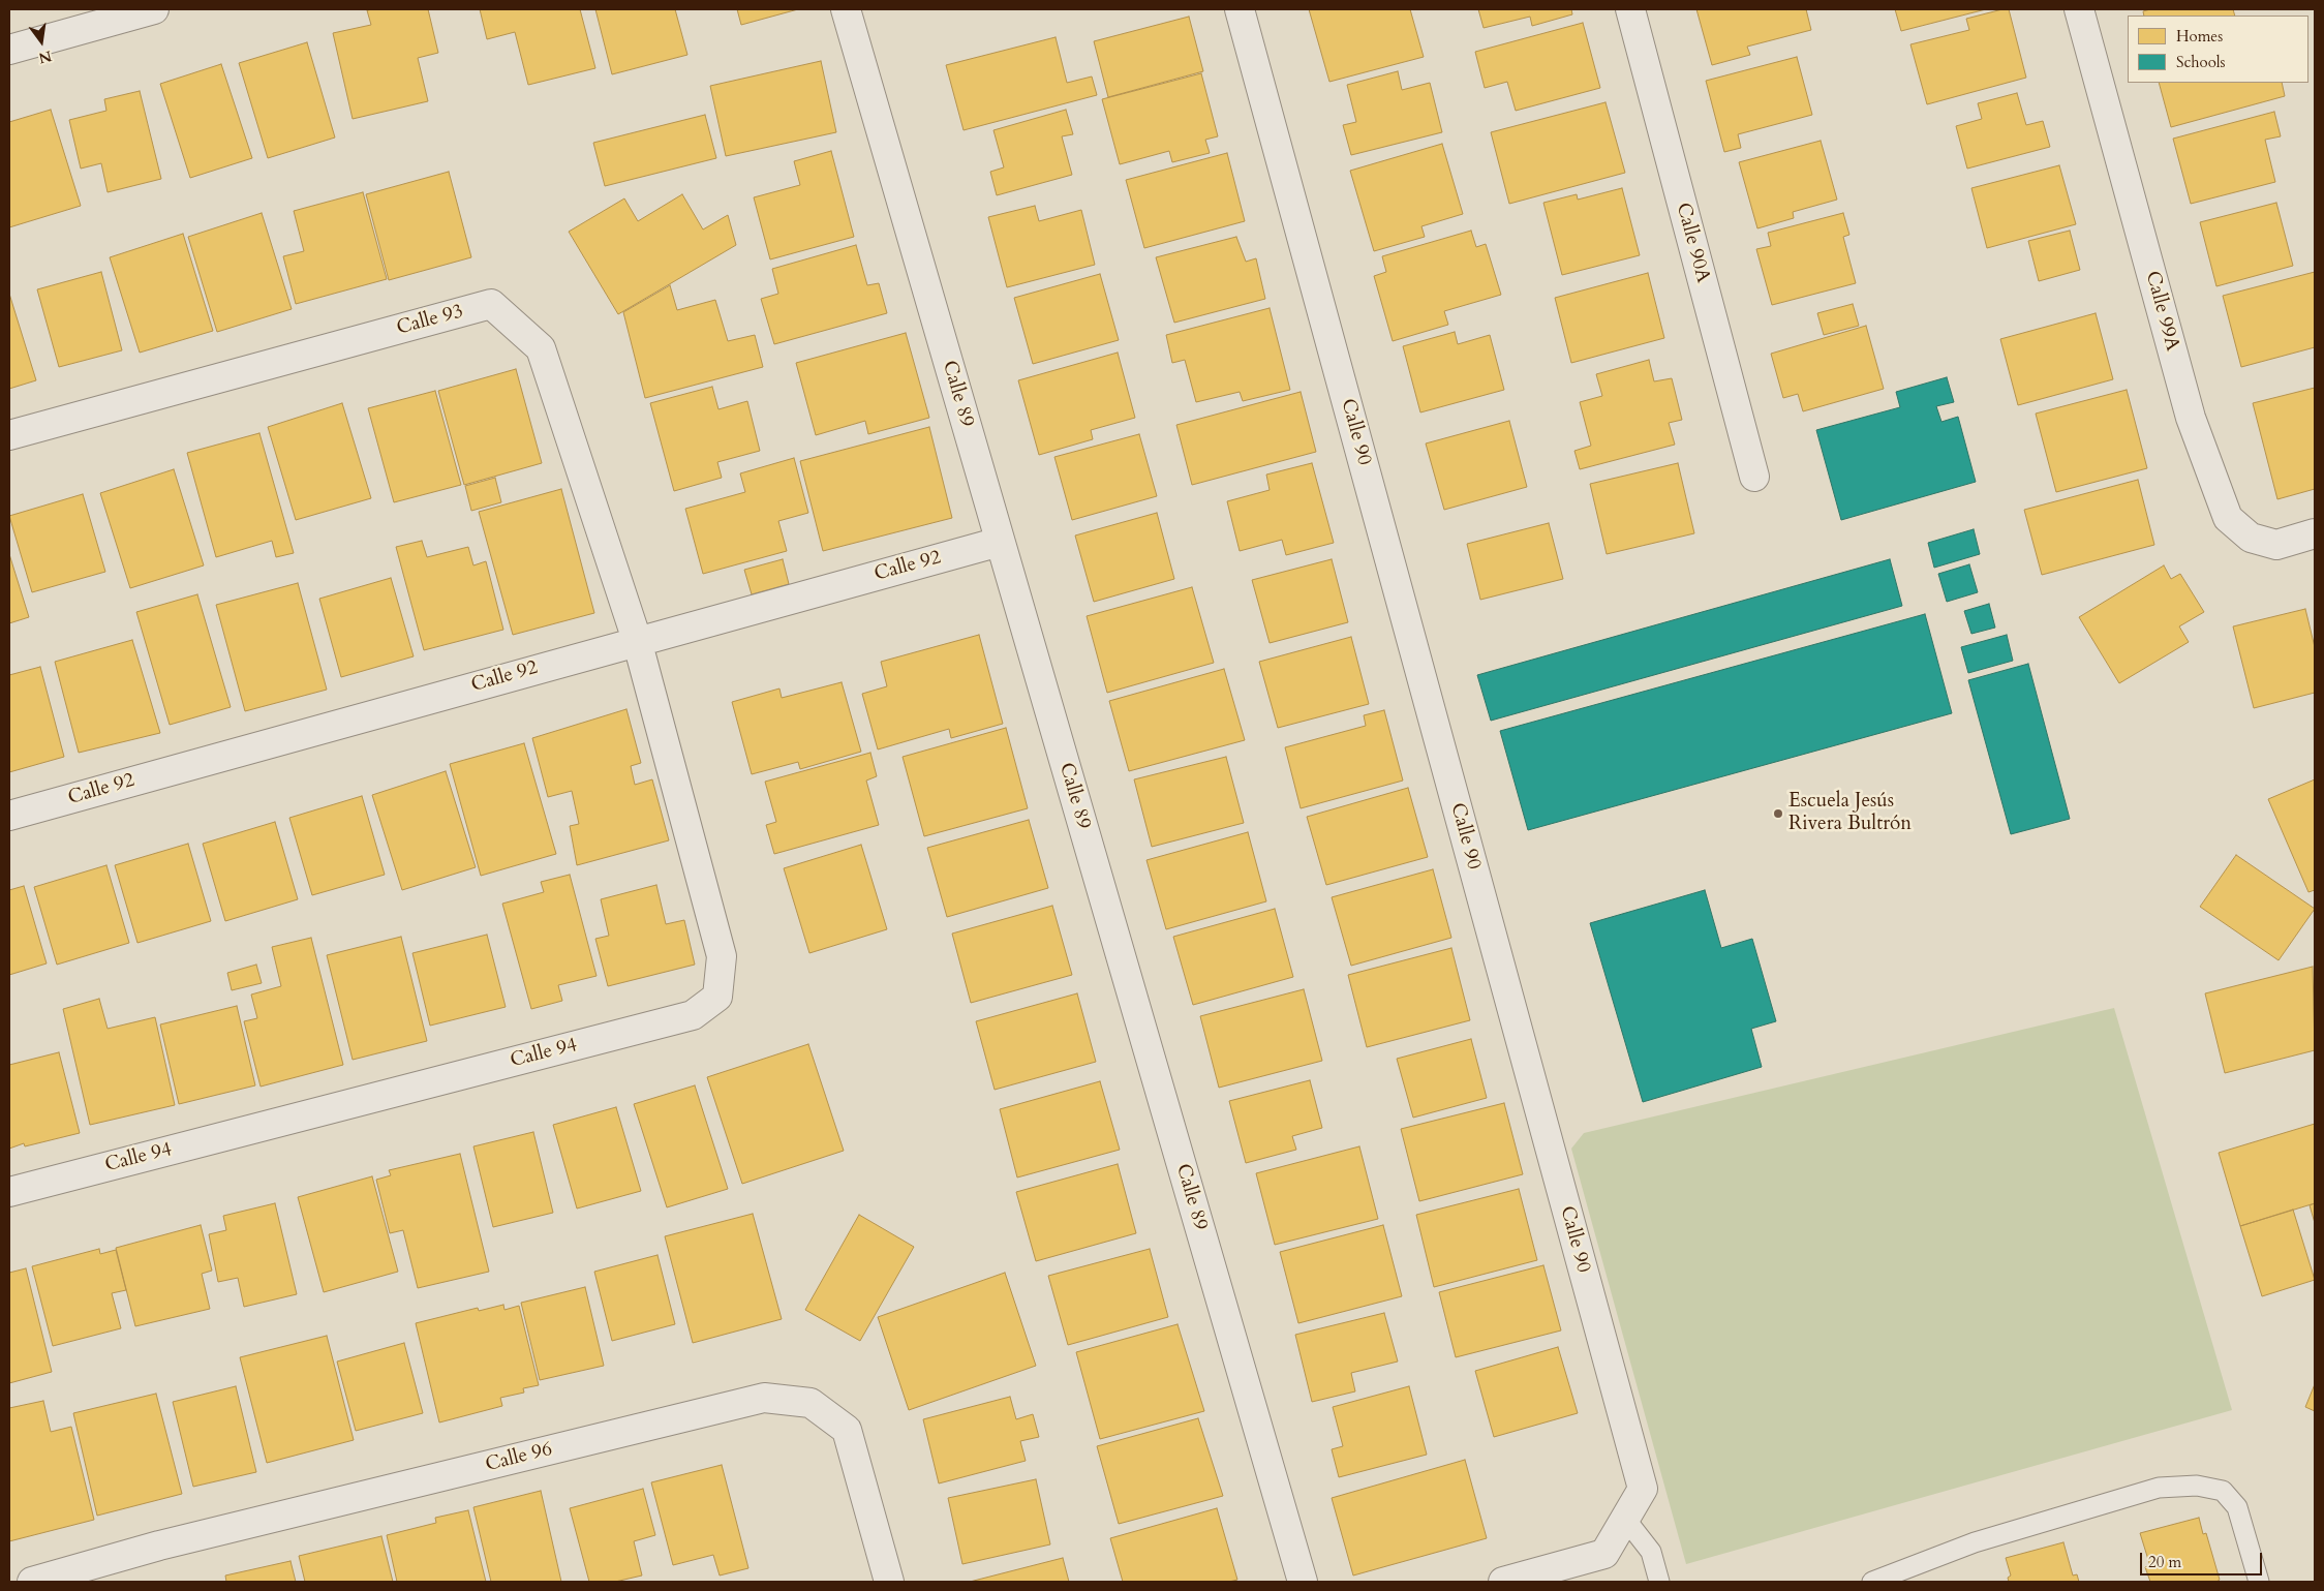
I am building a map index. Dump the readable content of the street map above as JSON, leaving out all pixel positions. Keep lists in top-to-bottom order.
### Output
{
  "streets": {
    "street": [
      "Calle 90A",
      "Calle 99A",
      "Calle 93",
      "Calle 89",
      "Calle 90",
      "Calle 92",
      "Calle 94",
      "Calle 96"
    ]
  },
  "crossings": [
    ["Calle 93", "Calle 92"],
    ["Calle 93", "Calle 94"],
    ["Calle 89", "Calle 92"],
    ["Calle 92", "Calle 94"]
  ],
  "places": ["Escuela Jesús Rivera Bultrón"],
  "legend": ["Homes", "Schools"],
  "scale_bar": "20 m",
  "north": "bottom"
}
